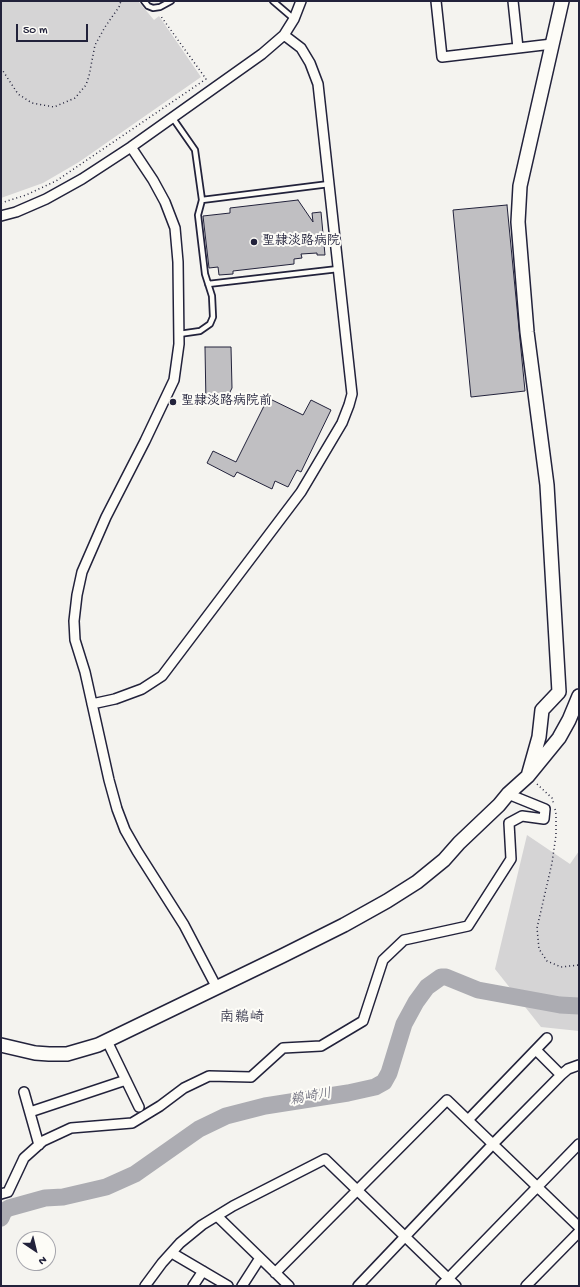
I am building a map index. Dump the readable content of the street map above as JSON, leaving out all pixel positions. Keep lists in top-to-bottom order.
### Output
{
  "districts": ["南鵜崎"],
  "water": ["鵜崎川"],
  "places": ["聖隷淡路病院", "聖隷淡路病院前"],
  "scale_bar": "50 m",
  "north": "bottom right"
}
